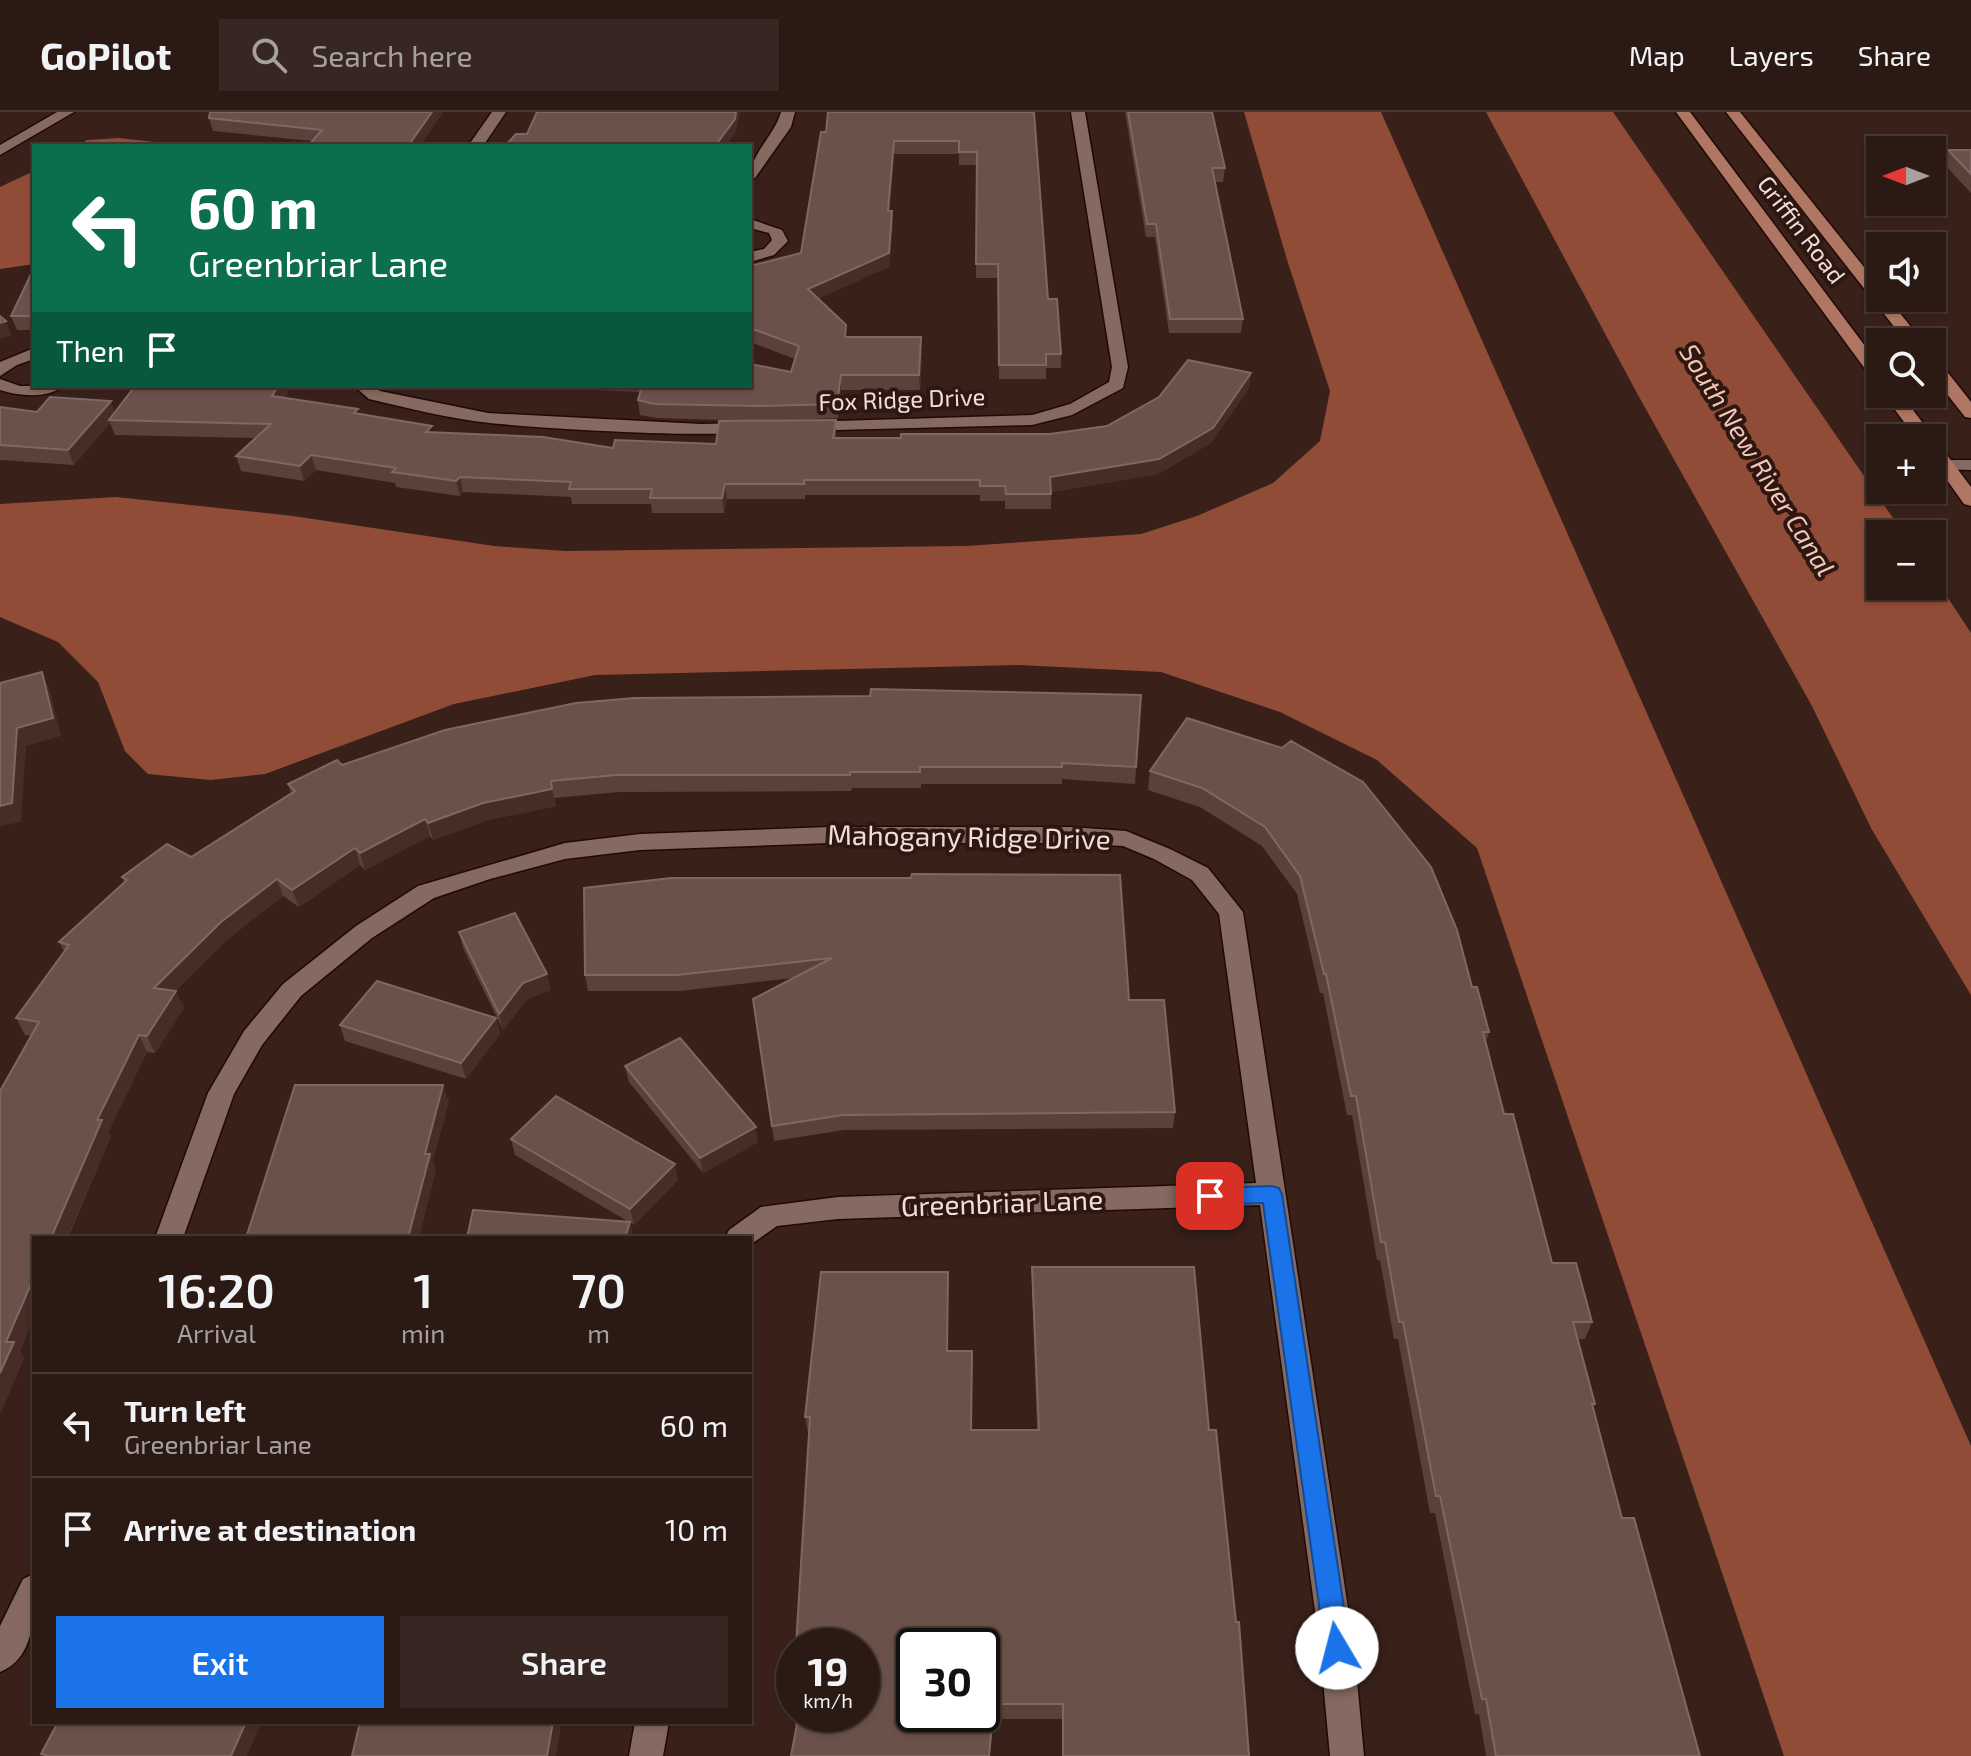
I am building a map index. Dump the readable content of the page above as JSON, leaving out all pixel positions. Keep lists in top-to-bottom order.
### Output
{
  "streets": {
    "main road": ["Griffin Road"],
    "street": ["Fox Ridge Drive", "Mahogany Ridge Drive", "Greenbriar Lane"]
  },
  "crossings": [
    ["Mahogany Ridge Drive", "Greenbriar Lane"]
  ],
  "water": ["South New River Canal"],
  "north": "left",
  "page": {
    "header": "GoPilot",
    "search": "Search here",
    "nav": ["Map", "Layers", "Share"],
    "map_buttons": ["+", "−"],
    "turn": ["60 m", "Greenbriar Lane"],
    "then": "Then",
    "eta": [
      "16:20",
      "Arrival",
      "1",
      "min",
      "70",
      "m"
    ],
    "list": [
      {
        "name": "Turn left",
        "note": "Greenbriar Lane",
        "value": "60 m"
      },
      {
        "name": "Arrive at destination",
        "value": "10 m"
      }
    ],
    "buttons": ["Exit", "Share"],
    "speed": "19 km/h",
    "limit": "30"
  }
}
